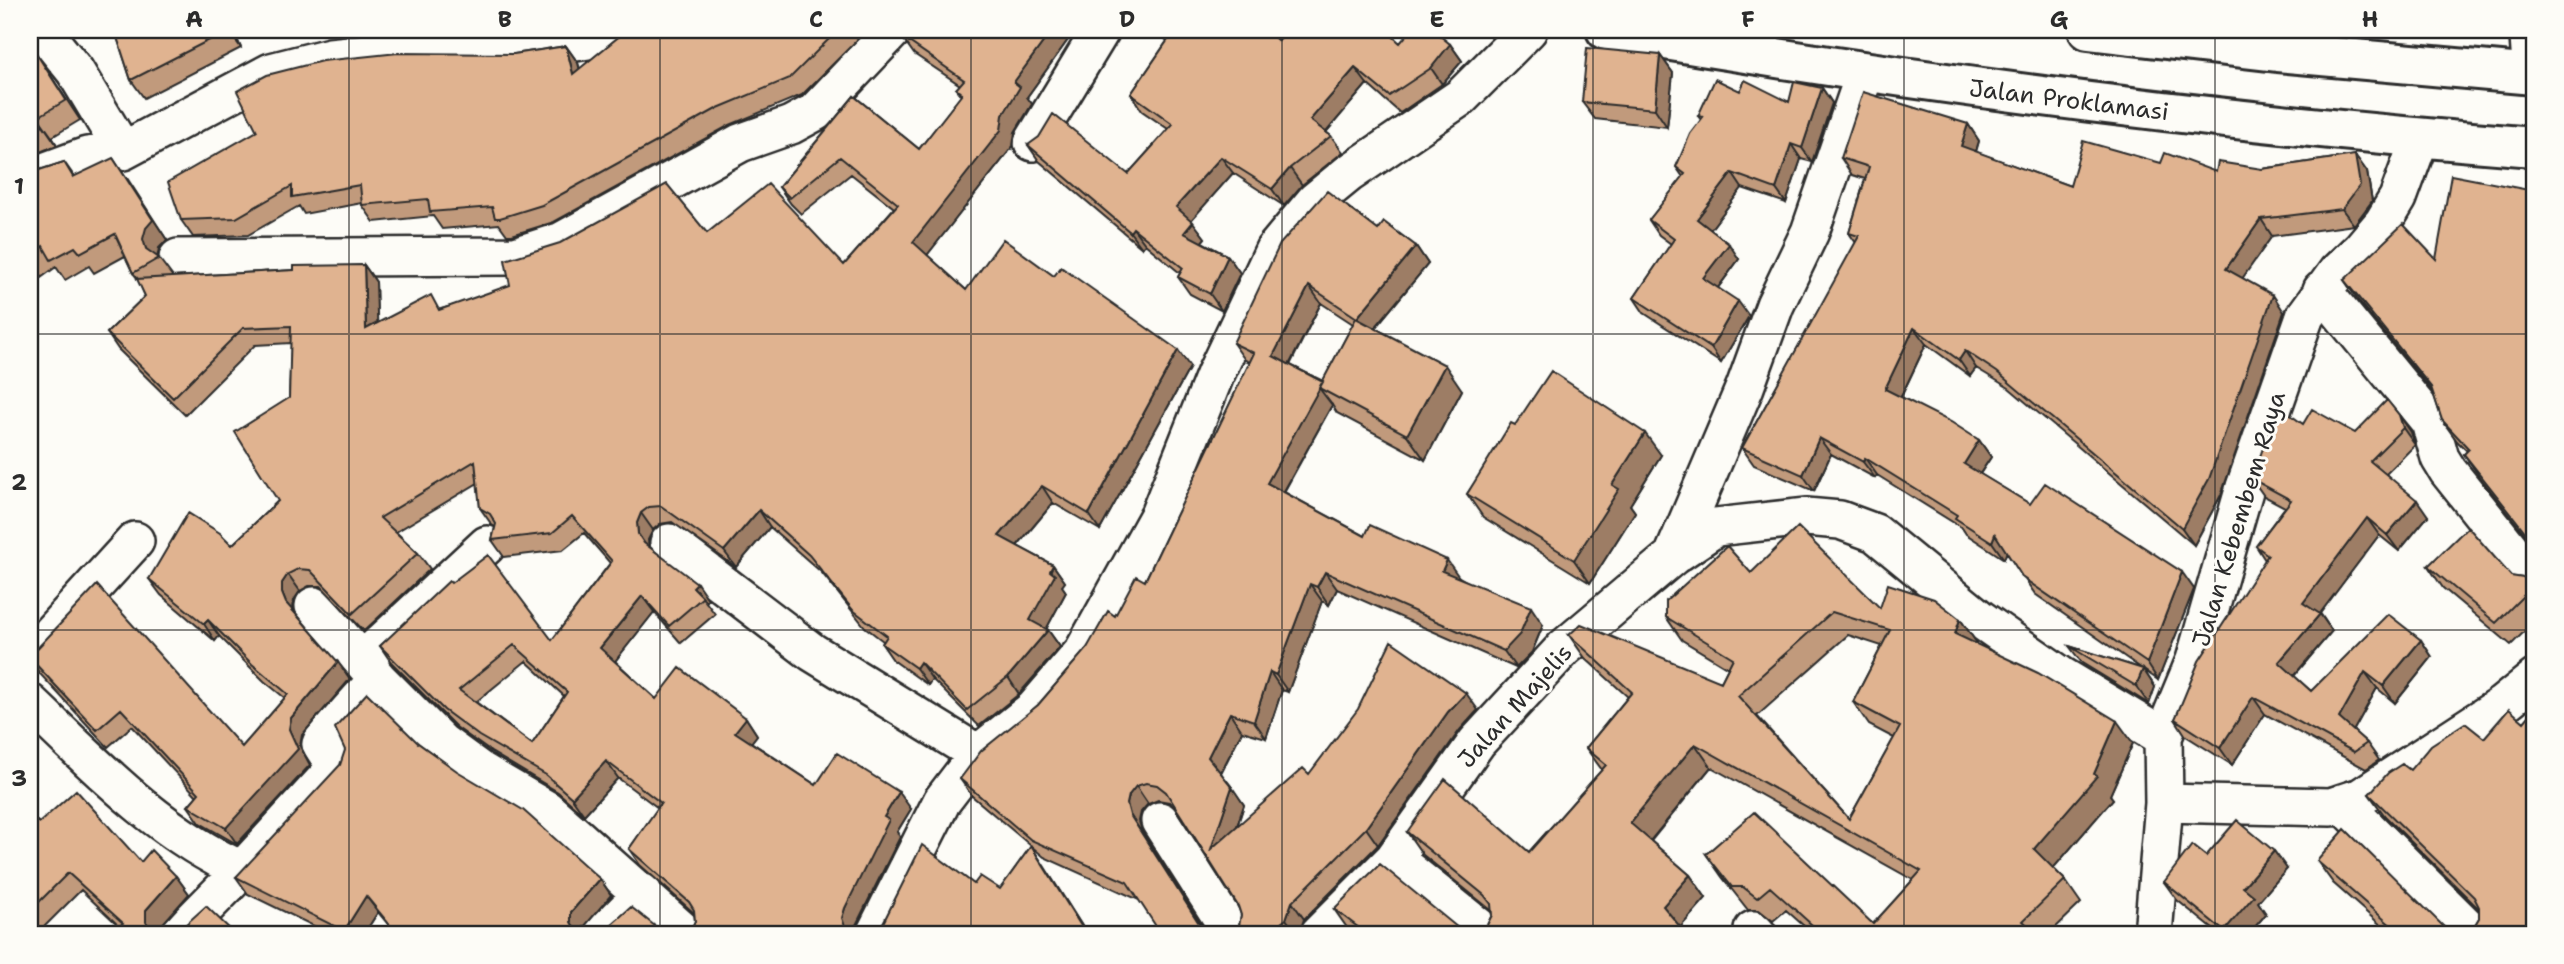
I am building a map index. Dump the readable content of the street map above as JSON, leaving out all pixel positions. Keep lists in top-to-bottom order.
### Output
{
  "streets": {
    "street": ["Jalan Proklamasi", "Jalan Kebembem Raya", "Jalan Majelis"]
  },
  "crossings": [
    ["Jalan Proklamasi", "Jalan Kebembem Raya"],
    ["Jalan Kebembem Raya", "Jalan Majelis"]
  ],
  "grid": {
    "columns": [
      "A",
      "B",
      "C",
      "D",
      "E",
      "F",
      "G",
      "H"
    ],
    "rows": ["1", "2", "3"]
  }
}
